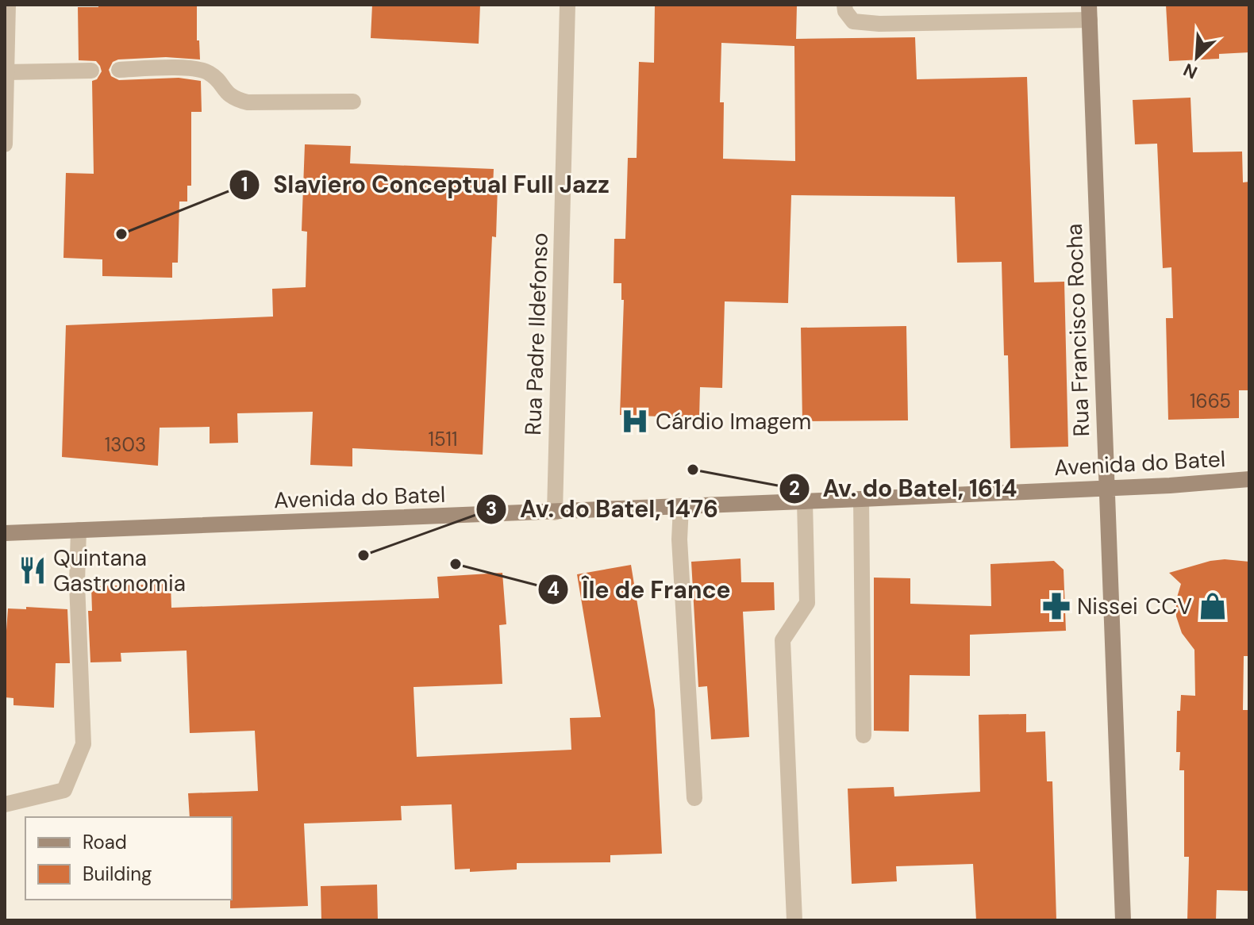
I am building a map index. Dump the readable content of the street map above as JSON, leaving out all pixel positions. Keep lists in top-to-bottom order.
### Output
{
  "streets": {
    "main road": ["Rua Francisco Rocha", "Avenida do Batel"],
    "street": ["Rua Padre Ildefonso"]
  },
  "crossings": [
    ["Rua Francisco Rocha", "Avenida do Batel"],
    ["Rua Padre Ildefonso", "Avenida do Batel"]
  ],
  "places": {
    "other": [
      "Slaviero Conceptual Full Jazz",
      "Av. do Batel, 1614",
      "Av. do Batel, 1476",
      "Île de France"
    ],
    "hospital": ["Cárdio Imagem"],
    "restaurant": ["Quintana Gastronomia"],
    "pharmacy": ["Nissei"],
    "shop": ["CCV"]
  },
  "house_numbers": ["1665", "1511", "1303"],
  "legend": ["Road", "Building"],
  "north": "bottom left"
}
